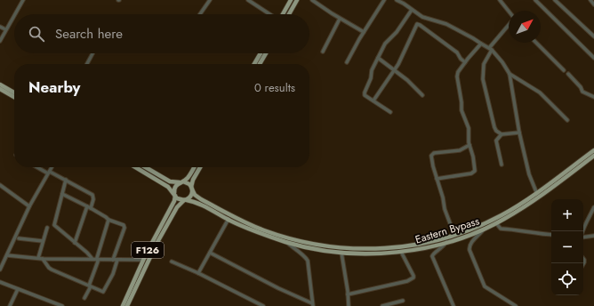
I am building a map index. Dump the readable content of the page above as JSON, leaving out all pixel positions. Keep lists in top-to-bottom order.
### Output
{
  "streets": {
    "main road": ["Eastern Bypass", "F126"]
  },
  "crossings": [
    ["Eastern Bypass", "F126"]
  ],
  "north": "top right",
  "page": {
    "search": "Search here",
    "heading": ["Nearby", "0 results"],
    "map_buttons": ["+", "−"]
  }
}
